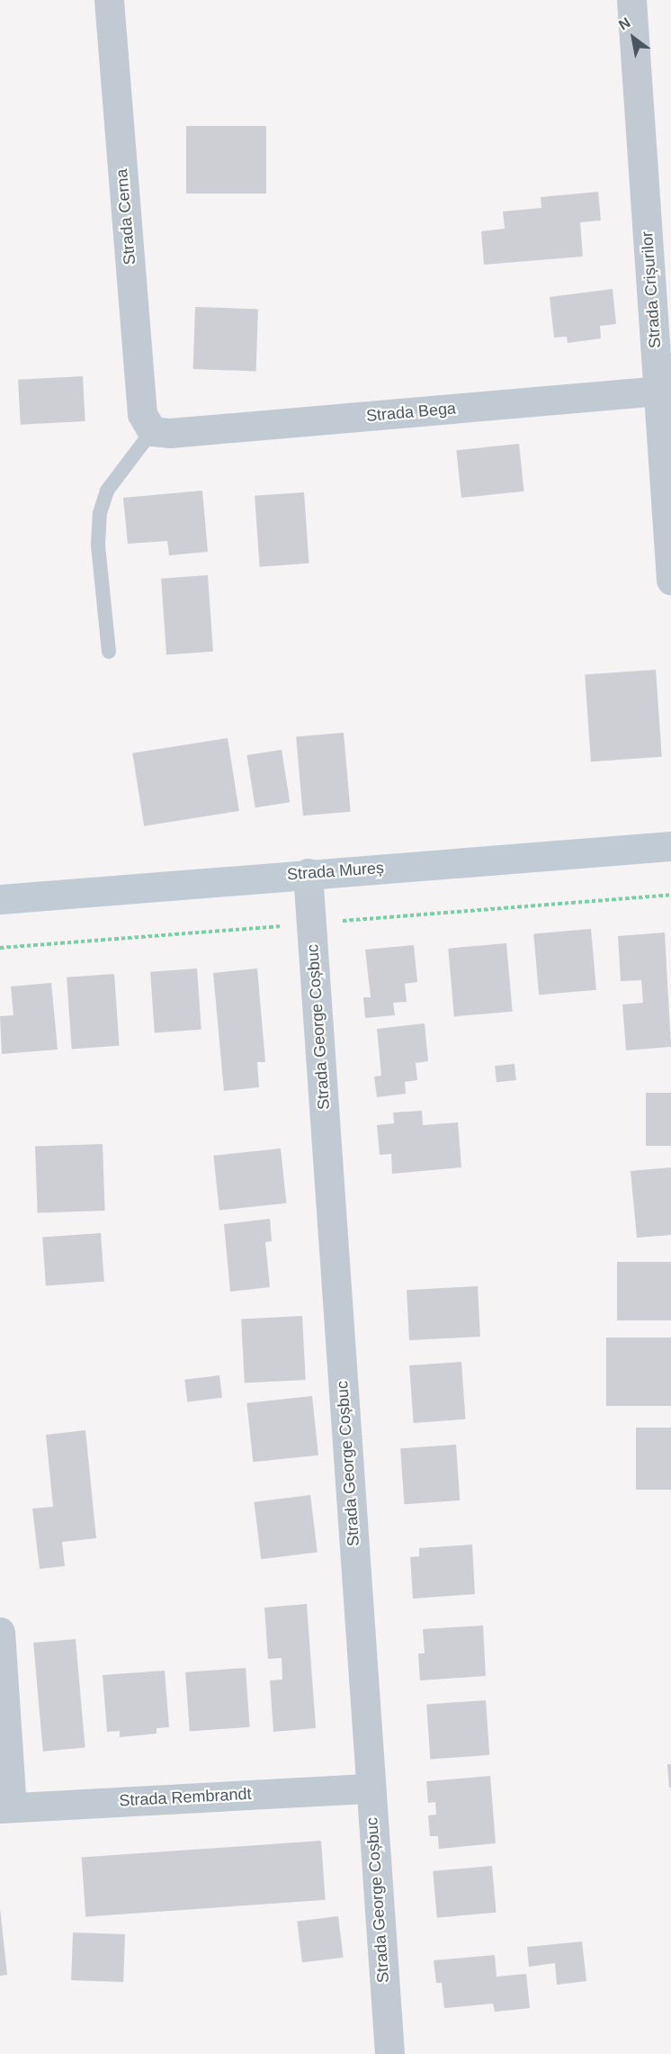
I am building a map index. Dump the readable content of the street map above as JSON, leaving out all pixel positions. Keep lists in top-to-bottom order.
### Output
{
  "streets": {
    "street": [
      "Strada Cerna",
      "Strada Crișurilor",
      "Strada Bega",
      "Strada Mureș",
      "Strada George Coșbuc",
      "Strada Rembrandt"
    ]
  },
  "crossings": [
    ["Strada Cerna", "Strada Bega"],
    ["Strada Crișurilor", "Strada Bega"],
    ["Strada Mureș", "Strada George Coșbuc"],
    ["Strada George Coșbuc", "Strada Rembrandt"]
  ],
  "north": "top left"
}
